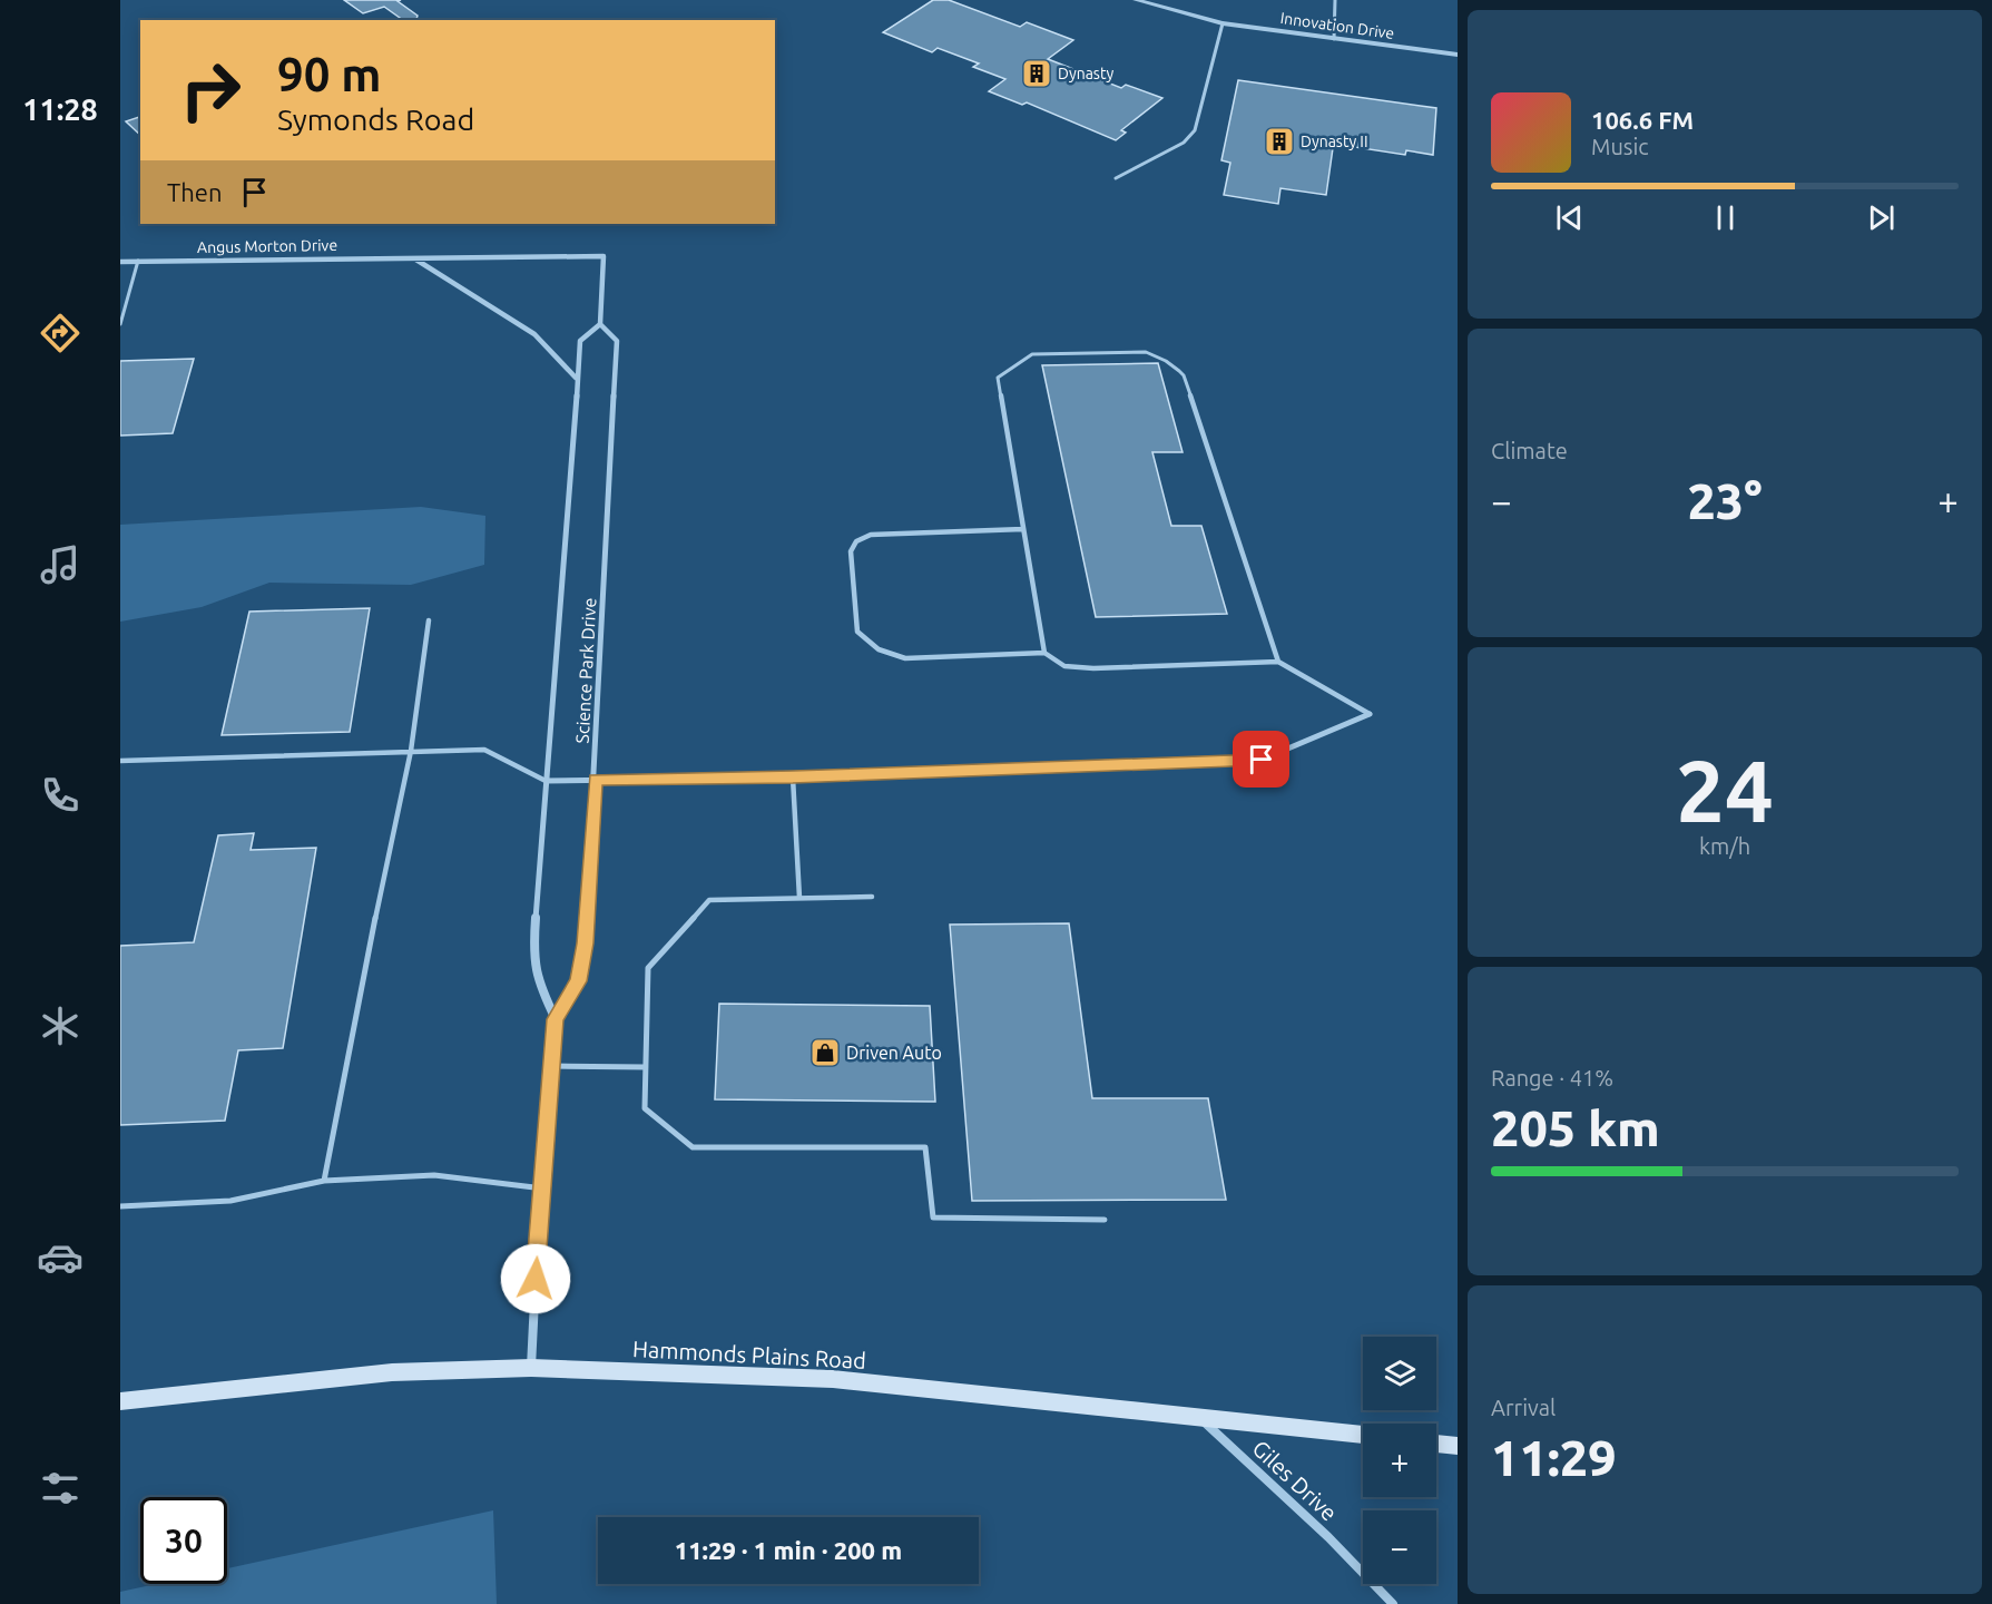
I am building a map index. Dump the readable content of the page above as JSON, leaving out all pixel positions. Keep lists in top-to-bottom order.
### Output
{
  "streets": {
    "main road": ["Hammonds Plains Road"],
    "street": [
      "Innovation Drive",
      "Angus Morton Drive",
      "Science Park Drive",
      "Giles Drive"
    ]
  },
  "crossings": [
    ["Angus Morton Drive", "Science Park Drive"],
    ["Science Park Drive", "Hammonds Plains Road"],
    ["Hammonds Plains Road", "Giles Drive"]
  ],
  "places": {
    "building": ["Dynasty", "Dynasty II"],
    "shop": ["Driven Auto"]
  },
  "page": {
    "tabs": "11:28",
    "turn": ["90 m", "Symonds Road"],
    "song": ["106.6 FM", "Music"],
    "then": "Then",
    "tile": [
      "Climate",
      ["24", "km/h"],
      ["Range · 41%", "205 km"],
      ["Arrival", "11:29"]
    ],
    "heat": ["−", "23°", "+"],
    "map_buttons": ["+", "−"],
    "limit": "30",
    "trip": "11:29 · 1 min · 200 m"
  }
}
